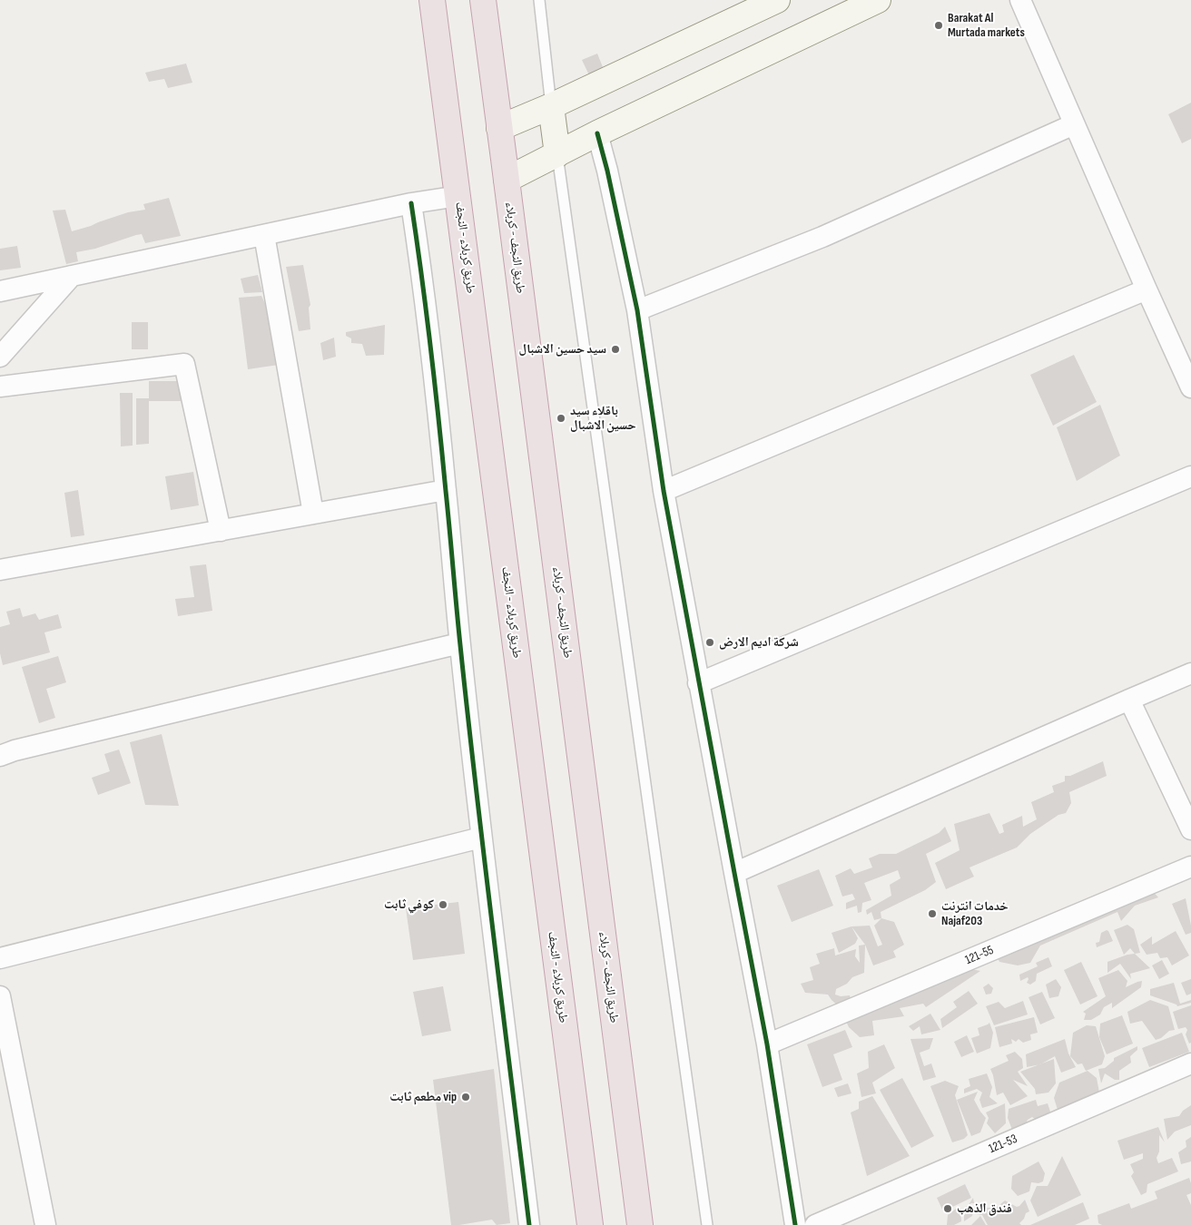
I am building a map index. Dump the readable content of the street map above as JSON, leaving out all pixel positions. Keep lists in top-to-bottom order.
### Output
{
  "streets": {
    "highway": ["طريق کربلاء - النجف", "طريق النجف - کربلاء"],
    "street": ["121-55", "121-53"]
  },
  "places": [
    "Barakat Al Murtada markets",
    "سيد حسين الاشبال",
    "باقلاء سيد حسين الاشبال",
    "شركة اديم الارض",
    "كوفي ثابت",
    "خدمات انترنت Najaf203",
    "مطعم ثابت vip",
    "فندق الذهب"
  ]
}
